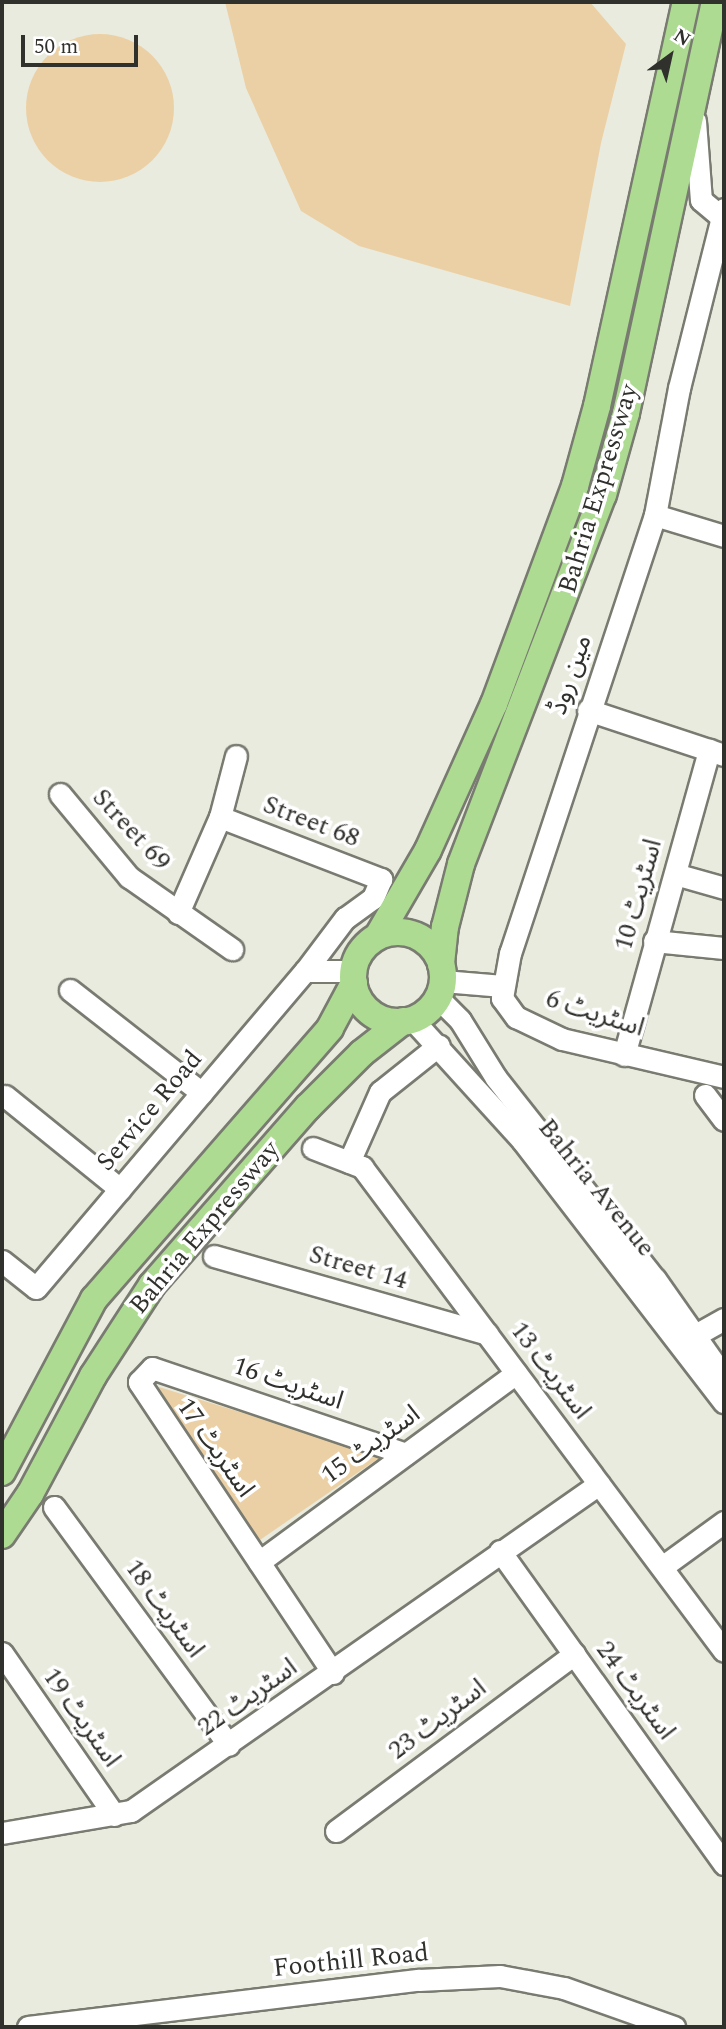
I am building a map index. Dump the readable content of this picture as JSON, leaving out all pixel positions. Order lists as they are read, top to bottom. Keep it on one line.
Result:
{"streets":{"main road":["Bahria Expressway"],"street":["مین روڈ","Street 68","Street 69","اسٹریٹ 10","اسٹریٹ 6","Service Road","Bahria Avenue","Street 14","اسٹریٹ 13","اسٹریٹ 16","اسٹریٹ 15","اسٹریٹ 17","اسٹریٹ 18","اسٹریٹ 24","اسٹریٹ 22","اسٹریٹ 19","اسٹریٹ 23","Foothill Road"]},"crossings":[["Bahria Expressway","Bahria Avenue"],["مین روڈ","اسٹریٹ 6"],["Street 68","Service Road"],["اسٹریٹ 10","اسٹریٹ 6"],["Street 14","اسٹریٹ 13"],["اسٹریٹ 13","اسٹریٹ 15"],["اسٹریٹ 13","اسٹریٹ 22"],["اسٹریٹ 16","اسٹریٹ 15"],["اسٹریٹ 16","اسٹریٹ 17"],["اسٹریٹ 15","اسٹریٹ 17"],["اسٹریٹ 18","اسٹریٹ 22"],["اسٹریٹ 24","اسٹریٹ 22"],["اسٹریٹ 24","اسٹریٹ 23"],["اسٹریٹ 22","اسٹریٹ 19"]],"scale_bar":"50 m","north":"top right"}
